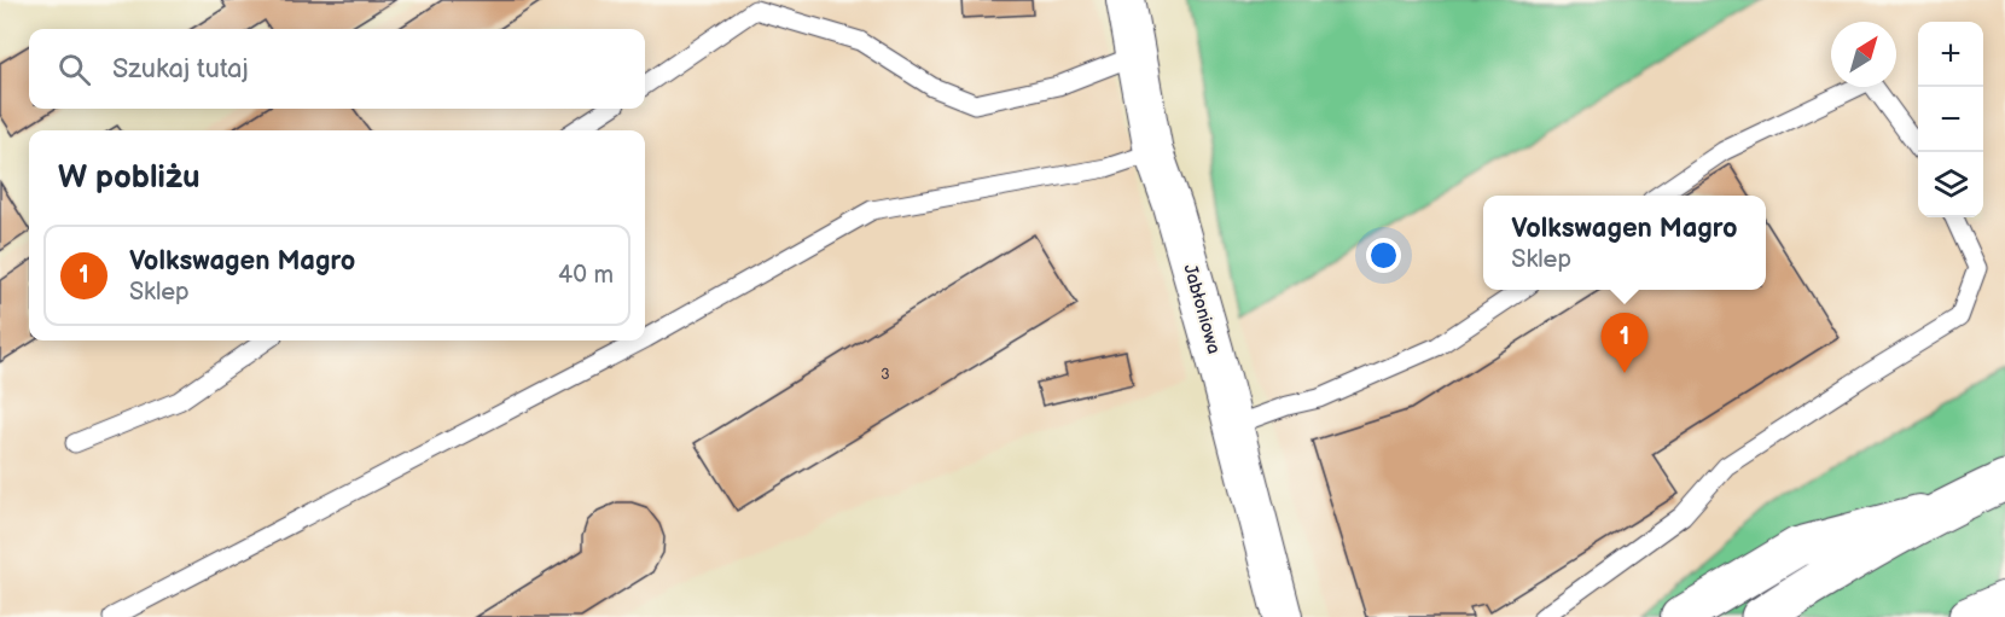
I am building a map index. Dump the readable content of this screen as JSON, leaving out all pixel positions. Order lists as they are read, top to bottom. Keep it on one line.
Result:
{"streets":{"street":["Jabłoniowa"]},"house_numbers":["3"],"north":"top right","page":{"map_buttons":["+","−"],"search":"Szukaj tutaj","heading":"W pobliżu","popup":["Volkswagen Magro","Sklep"],"list":[{"mark":"1","name":"Volkswagen Magro","note":"Sklep","value":"40 m"}],"pins":"1"}}
